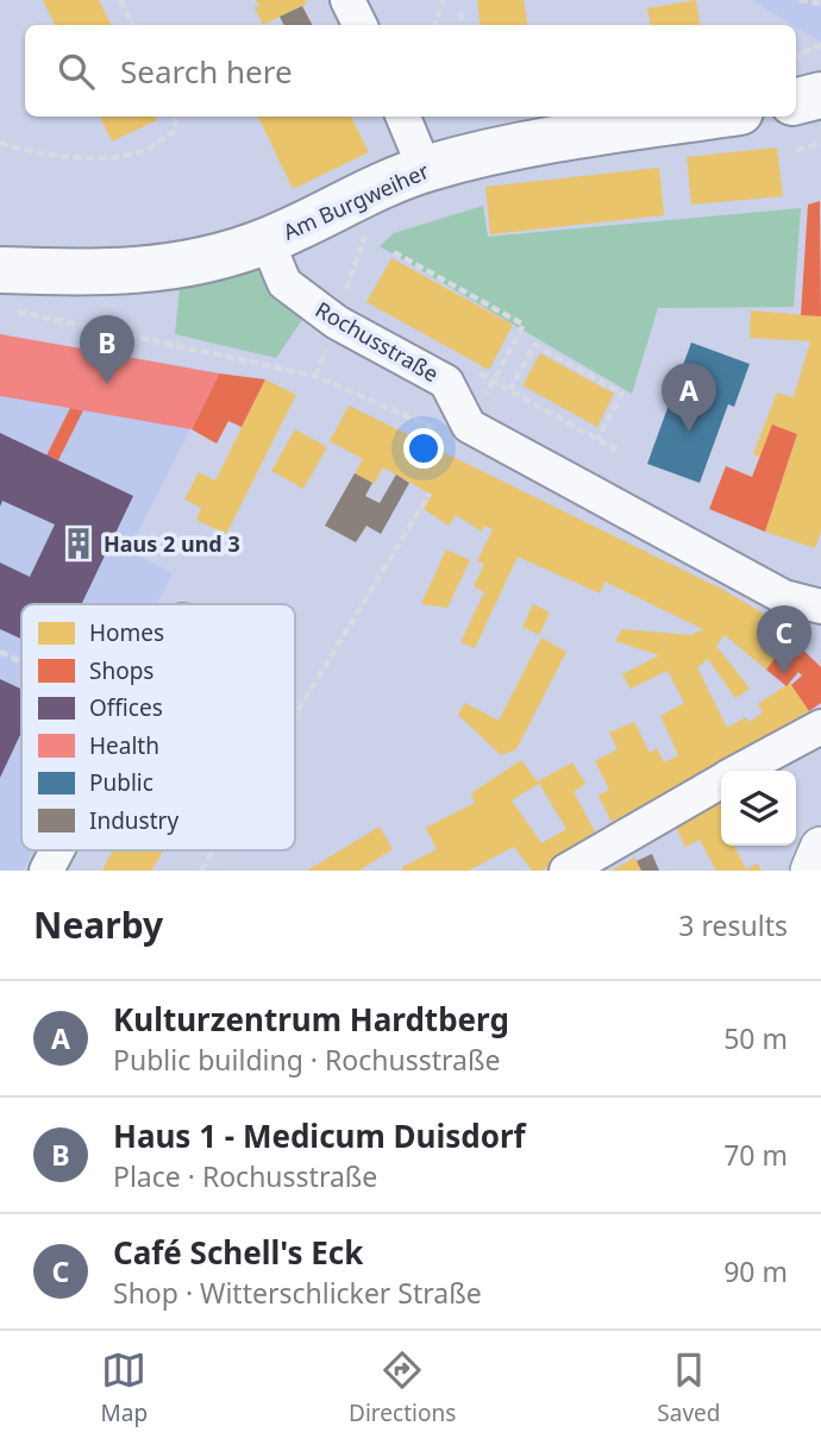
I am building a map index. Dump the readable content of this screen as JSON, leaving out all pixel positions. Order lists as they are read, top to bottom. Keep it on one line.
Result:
{"streets":{"main road":["Am Burgweiher"],"street":["Rochusstraße"]},"crossings":[["Am Burgweiher","Rochusstraße"]],"places":{"building":["Haus 2 und 3"]},"legend":["Homes","Shops","Offices","Health","Public","Industry"],"page":{"search":"Search here","pins":["B","A","C"],"heading":["Nearby","3 results"],"list":[{"mark":"A","name":"Kulturzentrum Hardtberg","note":"Public building · Rochusstraße","value":"50 m"},{"mark":"B","name":"Haus 1 - Medicum Duisdorf","note":"Place · Rochusstraße","value":"70 m"},{"mark":"C","name":"Café Schell's Eck","note":"Shop · Witterschlicker Straße","value":"90 m"}],"nav":["Map","Directions","Saved"]}}
